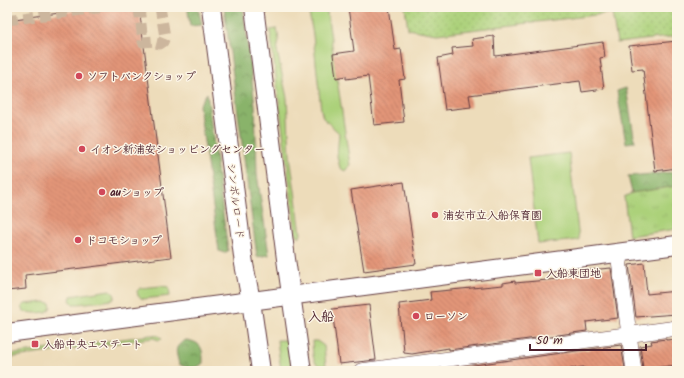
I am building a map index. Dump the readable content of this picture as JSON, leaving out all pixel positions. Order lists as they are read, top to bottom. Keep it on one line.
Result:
{"streets":{"street":["シンボルロード"]},"districts":["入船"],"places":{"other":["ソフトバンクショップ","イオン新浦安ショッピングセンター","auショップ","浦安市立入船保育園","ドコモショップ","ローソン"],"transit":["入船東団地","入船中央エステート"]},"scale_bar":"50 m"}
